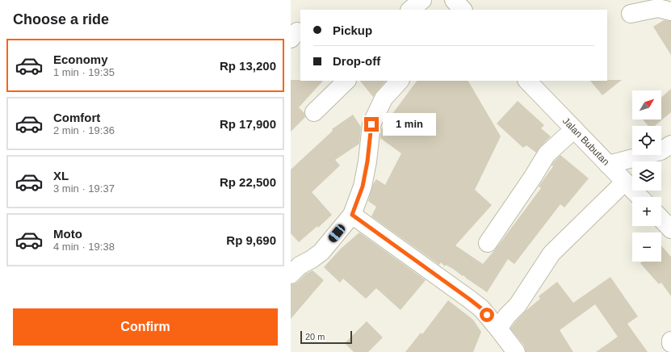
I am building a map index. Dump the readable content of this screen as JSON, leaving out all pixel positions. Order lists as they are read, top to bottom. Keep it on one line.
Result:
{"streets":{"street":["Jalan Bubutan"]},"scale_bar":"20 m","north":"top right","page":{"heading":"Choose a ride","banner":["Pickup","Drop-off"],"list":[{"name":"Economy","note":"1 min · 19:35","value":"Rp 13,200"},{"name":"Comfort","note":"2 min · 19:36","value":"Rp 17,900"},{"name":"XL","note":"3 min · 19:37","value":"Rp 22,500"},{"name":"Moto","note":"4 min · 19:38","value":"Rp 9,690"}],"map_buttons":["+","−"],"bubble":"1 min","buttons":"Confirm","scale":"20 m"}}
